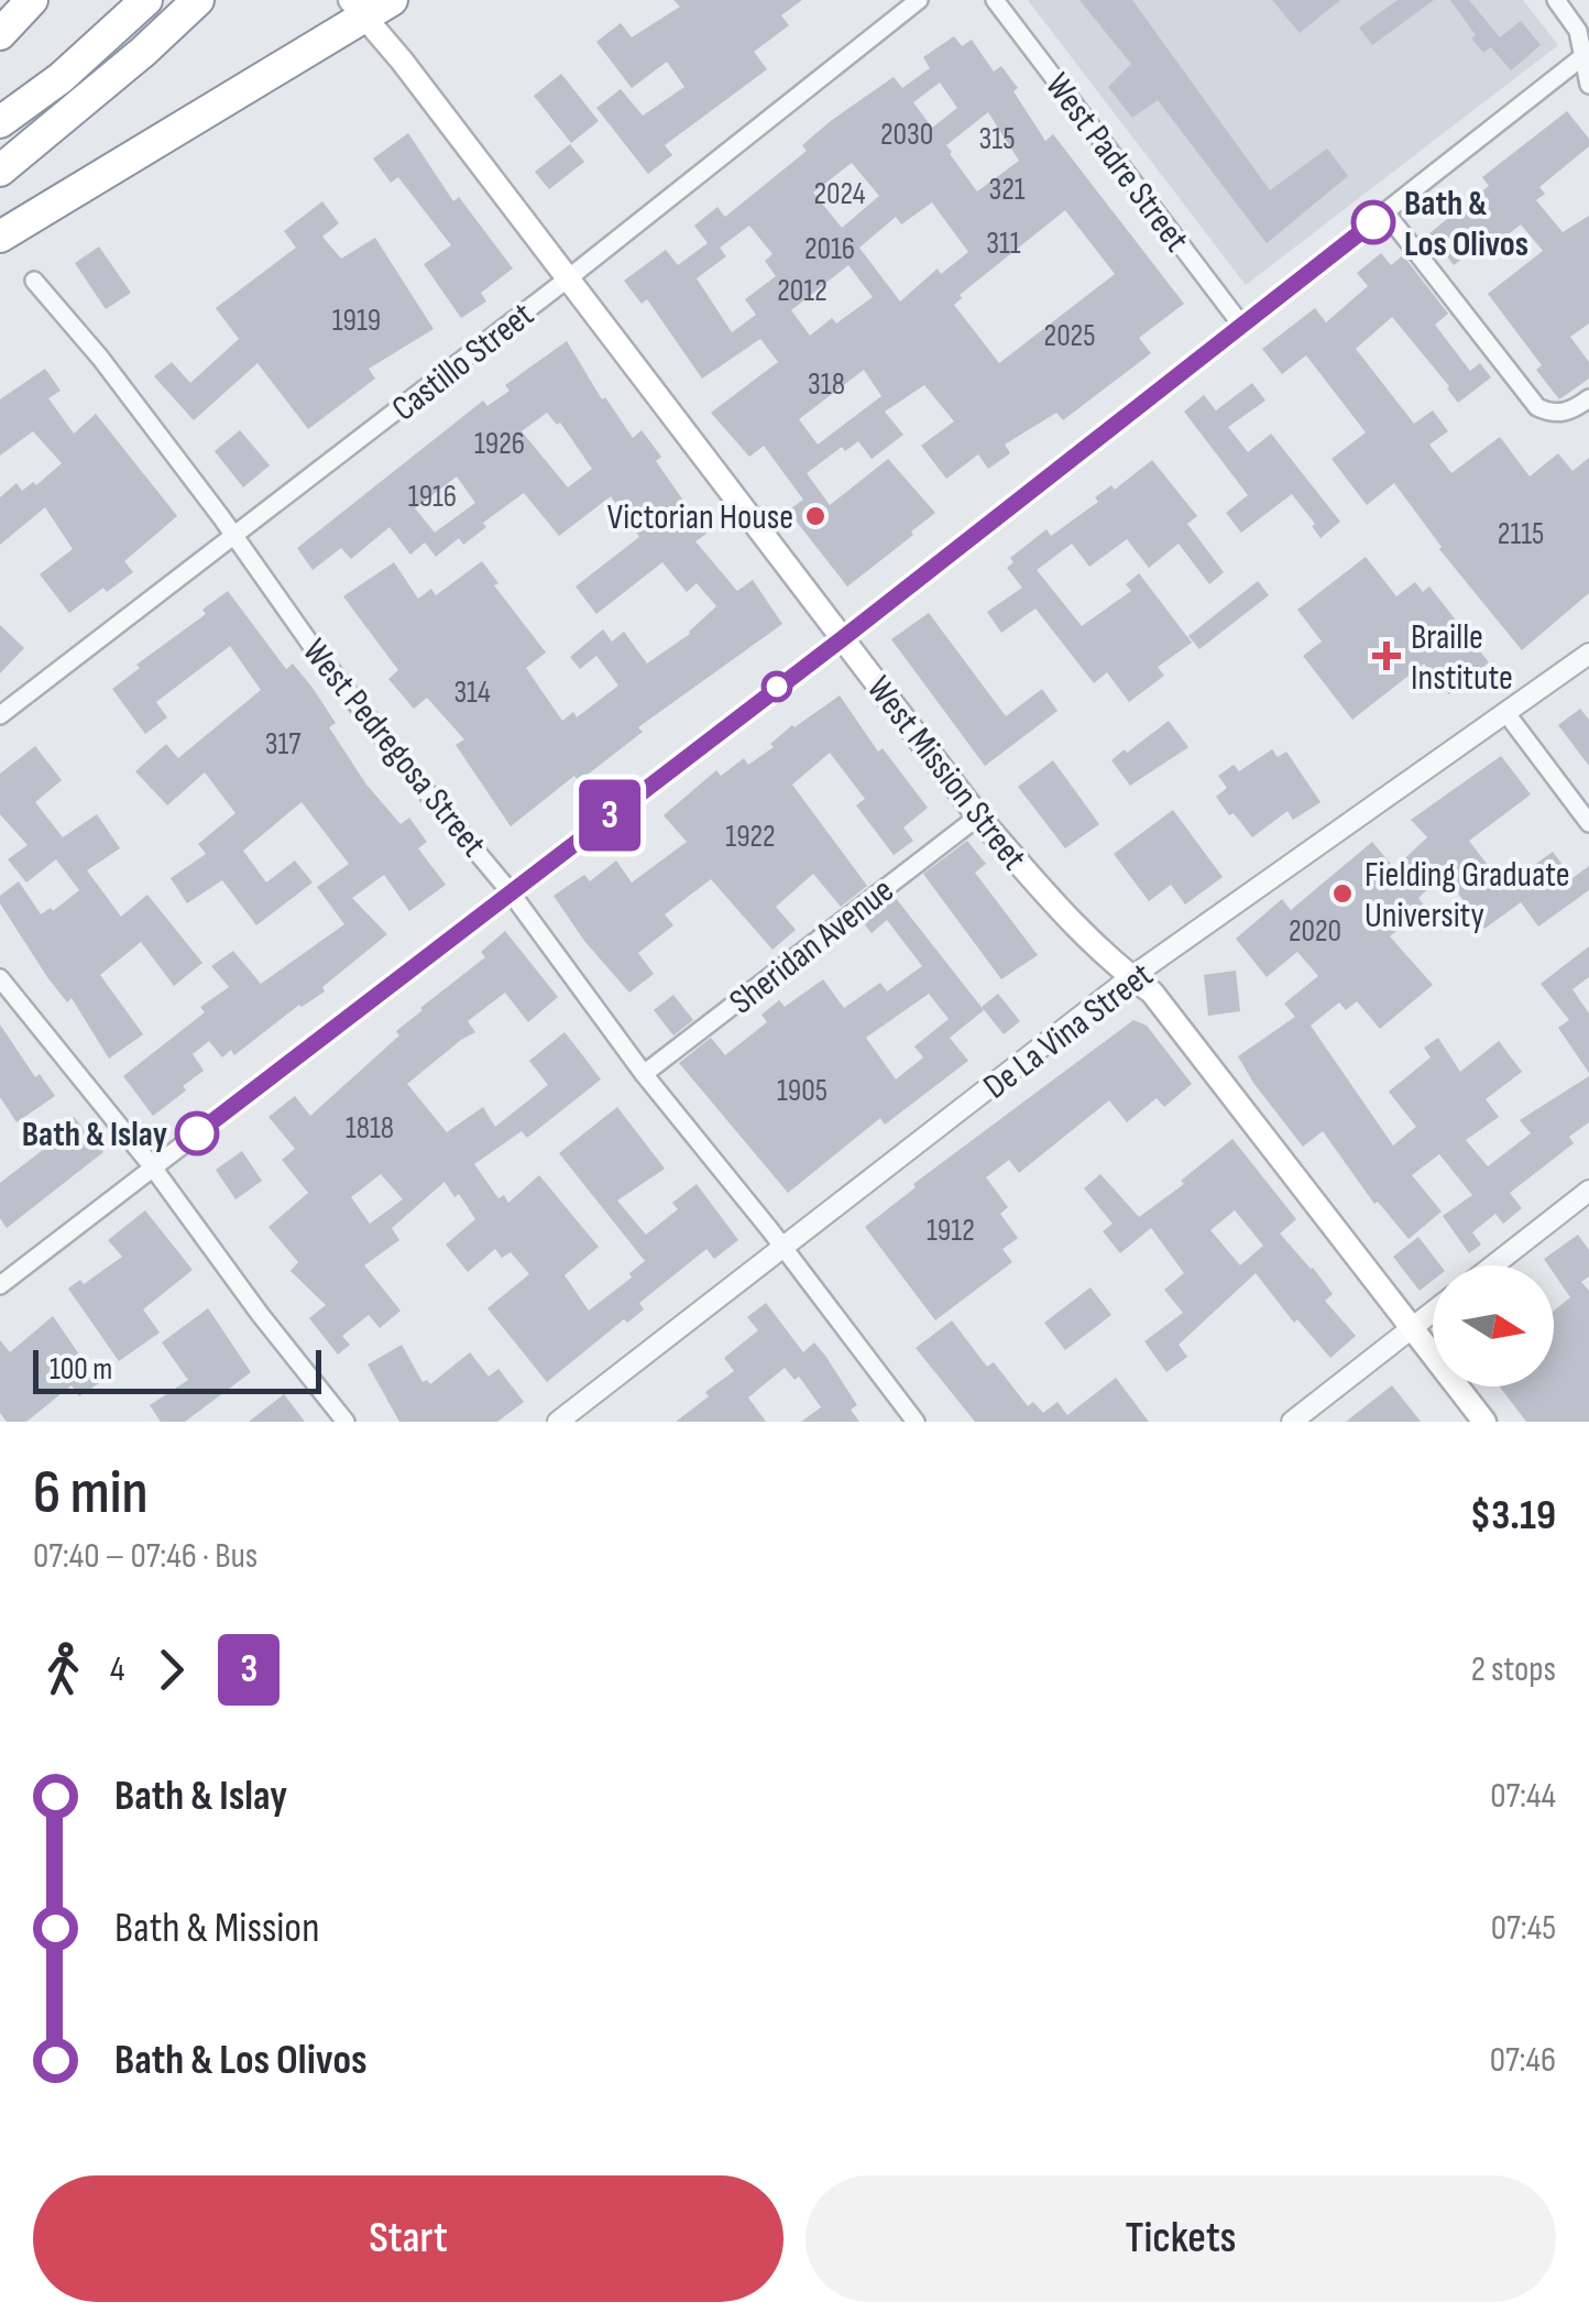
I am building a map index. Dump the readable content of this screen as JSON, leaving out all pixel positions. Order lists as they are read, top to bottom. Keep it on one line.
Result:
{"streets":{"main road":["West Mission Street"],"street":["West Padre Street","Castillo Street","West Pedregosa Street","Sheridan Avenue","De La Vina Street"]},"crossings":[["Castillo Street","West Pedregosa Street"],["Castillo Street","West Mission Street"],["West Pedregosa Street","Sheridan Avenue"],["West Pedregosa Street","De La Vina Street"],["West Mission Street","Sheridan Avenue"],["West Mission Street","De La Vina Street"]],"places":{"other":["Bath & Los Olivos","Victorian House","Fielding Graduate University","Bath & Islay"],"health":["Braille Institute"]},"lines":["bus line 3"],"house_numbers":["2030","315","321","2024","311","2016","2012","1919","2025","318","1926","1916","2115","314","317","1922","2020","1905","1818","1912"],"scale_bar":"100 m","north":"right","page":{"on_map":"3","scale":"100 m","heading":["6 min","07:40 – 07:46 · Bus","$3.19"],"legs":["4","3","2 stops"],"list":[{"name":"Bath & Islay","value":"07:44"},{"name":"Bath & Mission","value":"07:45"},{"name":"Bath & Los Olivos","value":"07:46"}],"buttons":["Start","Tickets"]}}
